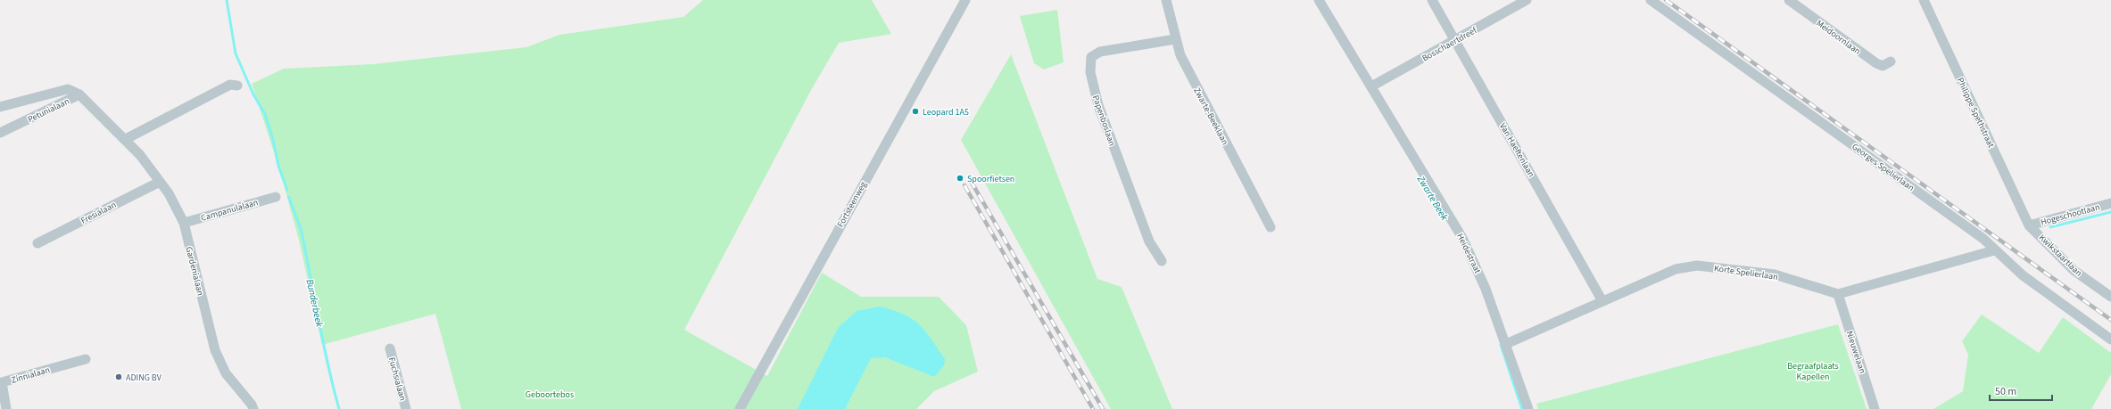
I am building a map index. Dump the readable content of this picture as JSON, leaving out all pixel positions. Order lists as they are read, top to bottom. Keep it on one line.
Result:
{"streets":{"street":["Meidoornlaan","Bosschaertdreef","Petunialaan","Philippe Spethstraat","Zwarte-Beeklaan","Papenboslaan","Van Haeftenlaan","Georges Spelierlaan","Fortsteenweg","Campanulalaan","Fresialaan","Hogeschootlaan","Heidestraat","Kwikstaartlaan","Gardenialaan","Korte Spelierlaan","Nieuwelaan","Zinnialaan","Fuchsialaan"]},"crossings":[["Bosschaertdreef","Van Haeftenlaan"],["Bosschaertdreef","Heidestraat"],["Petunialaan","Gardenialaan"],["Philippe Spethstraat","Hogeschootlaan"],["Philippe Spethstraat","Kwikstaartlaan"],["Zwarte-Beeklaan","Papenboslaan"],["Van Haeftenlaan","Korte Spelierlaan"],["Campanulalaan","Gardenialaan"],["Fresialaan","Gardenialaan"],["Hogeschootlaan","Kwikstaartlaan"],["Heidestraat","Korte Spelierlaan"],["Korte Spelierlaan","Nieuwelaan"]],"water":["Zwarte Beek","Bunderbeek"],"parks":["Begraafplaats Kapellen","Geboortebos"],"places":["Leopard 1A5","Spoorfietsen","ADING BV"],"scale_bar":"50 m"}
